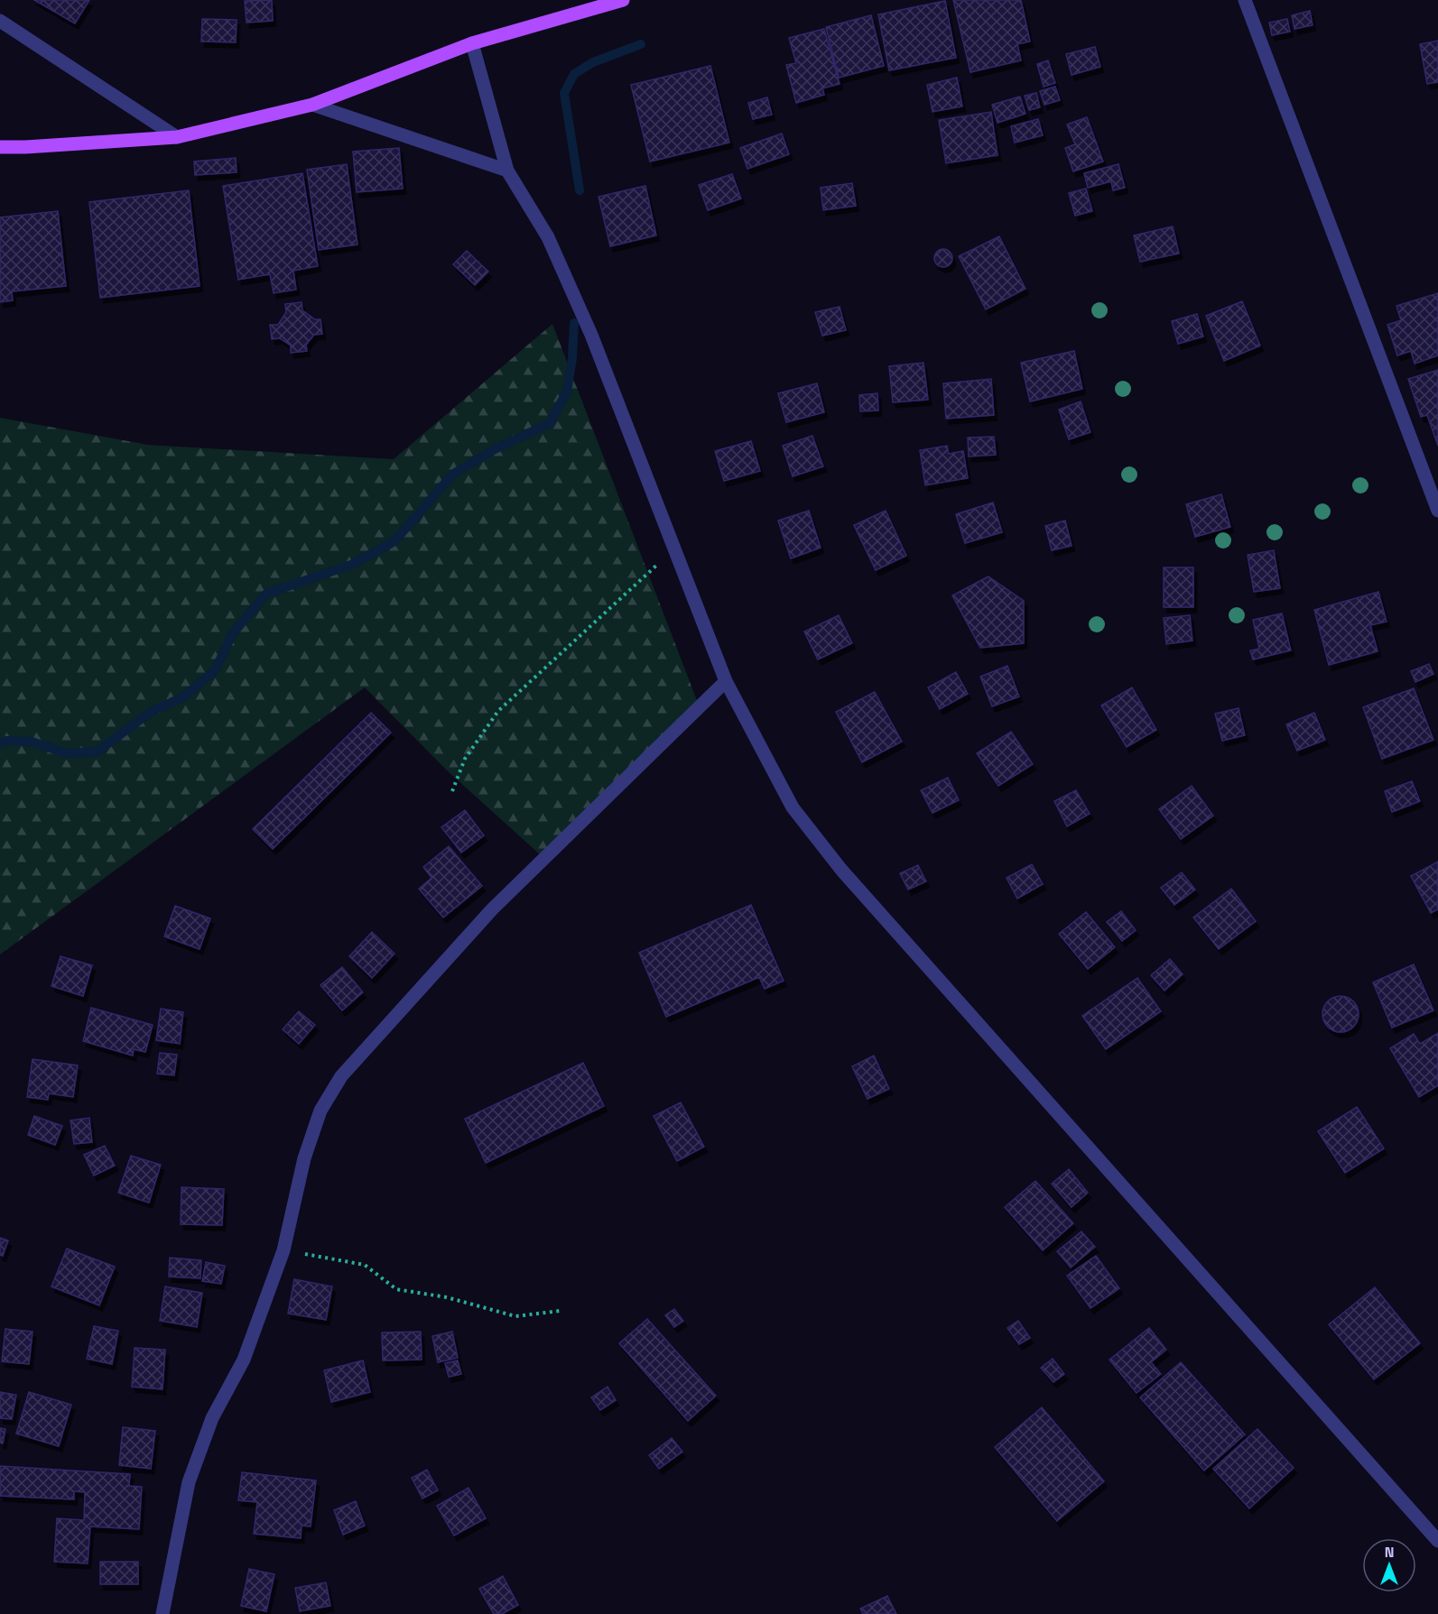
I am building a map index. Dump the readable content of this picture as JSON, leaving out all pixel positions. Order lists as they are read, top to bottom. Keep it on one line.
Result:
{"north":"top"}
